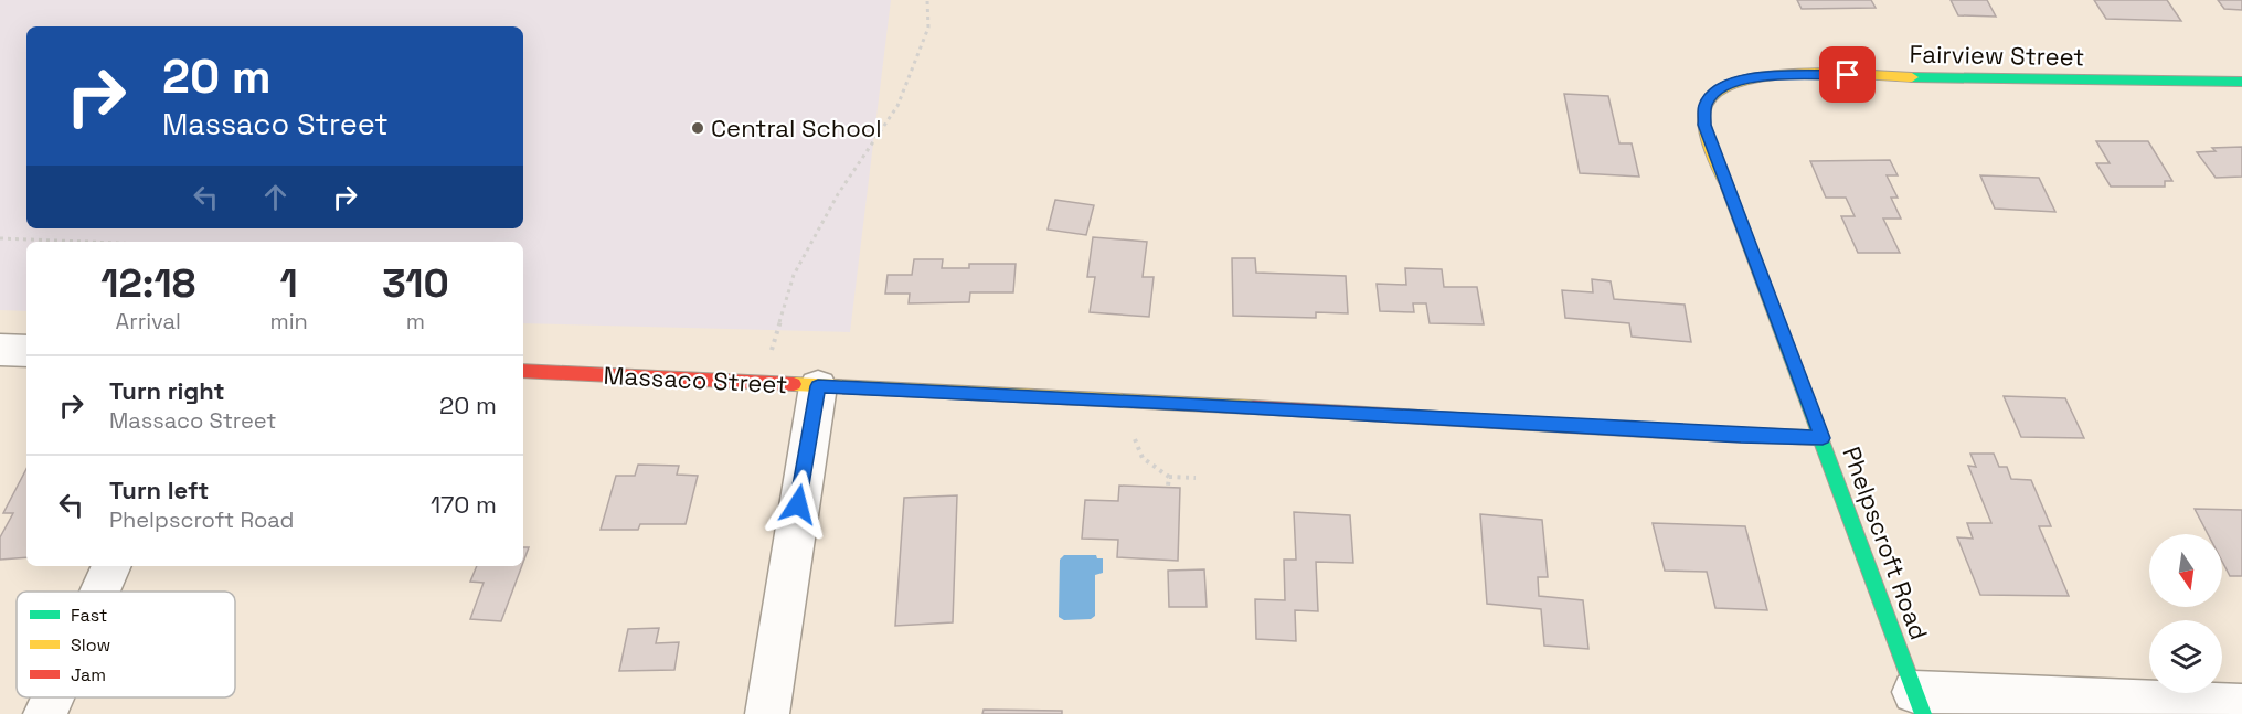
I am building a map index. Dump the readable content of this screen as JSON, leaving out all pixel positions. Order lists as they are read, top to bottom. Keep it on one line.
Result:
{"streets":{"street":["Fairview Street","Massaco Street","Phelpscroft Road"]},"crossings":[["Fairview Street","Phelpscroft Road"],["Massaco Street","Phelpscroft Road"]],"places":["Central School"],"legend":["Fast","Slow","Jam"],"north":"bottom","page":{"turn":["20 m","Massaco Street"],"eta":["12:18","Arrival","1","min","310","m"],"list":[{"name":"Turn right","note":"Massaco Street","value":"20 m"},{"name":"Turn left","note":"Phelpscroft Road","value":"170 m"}]}}
